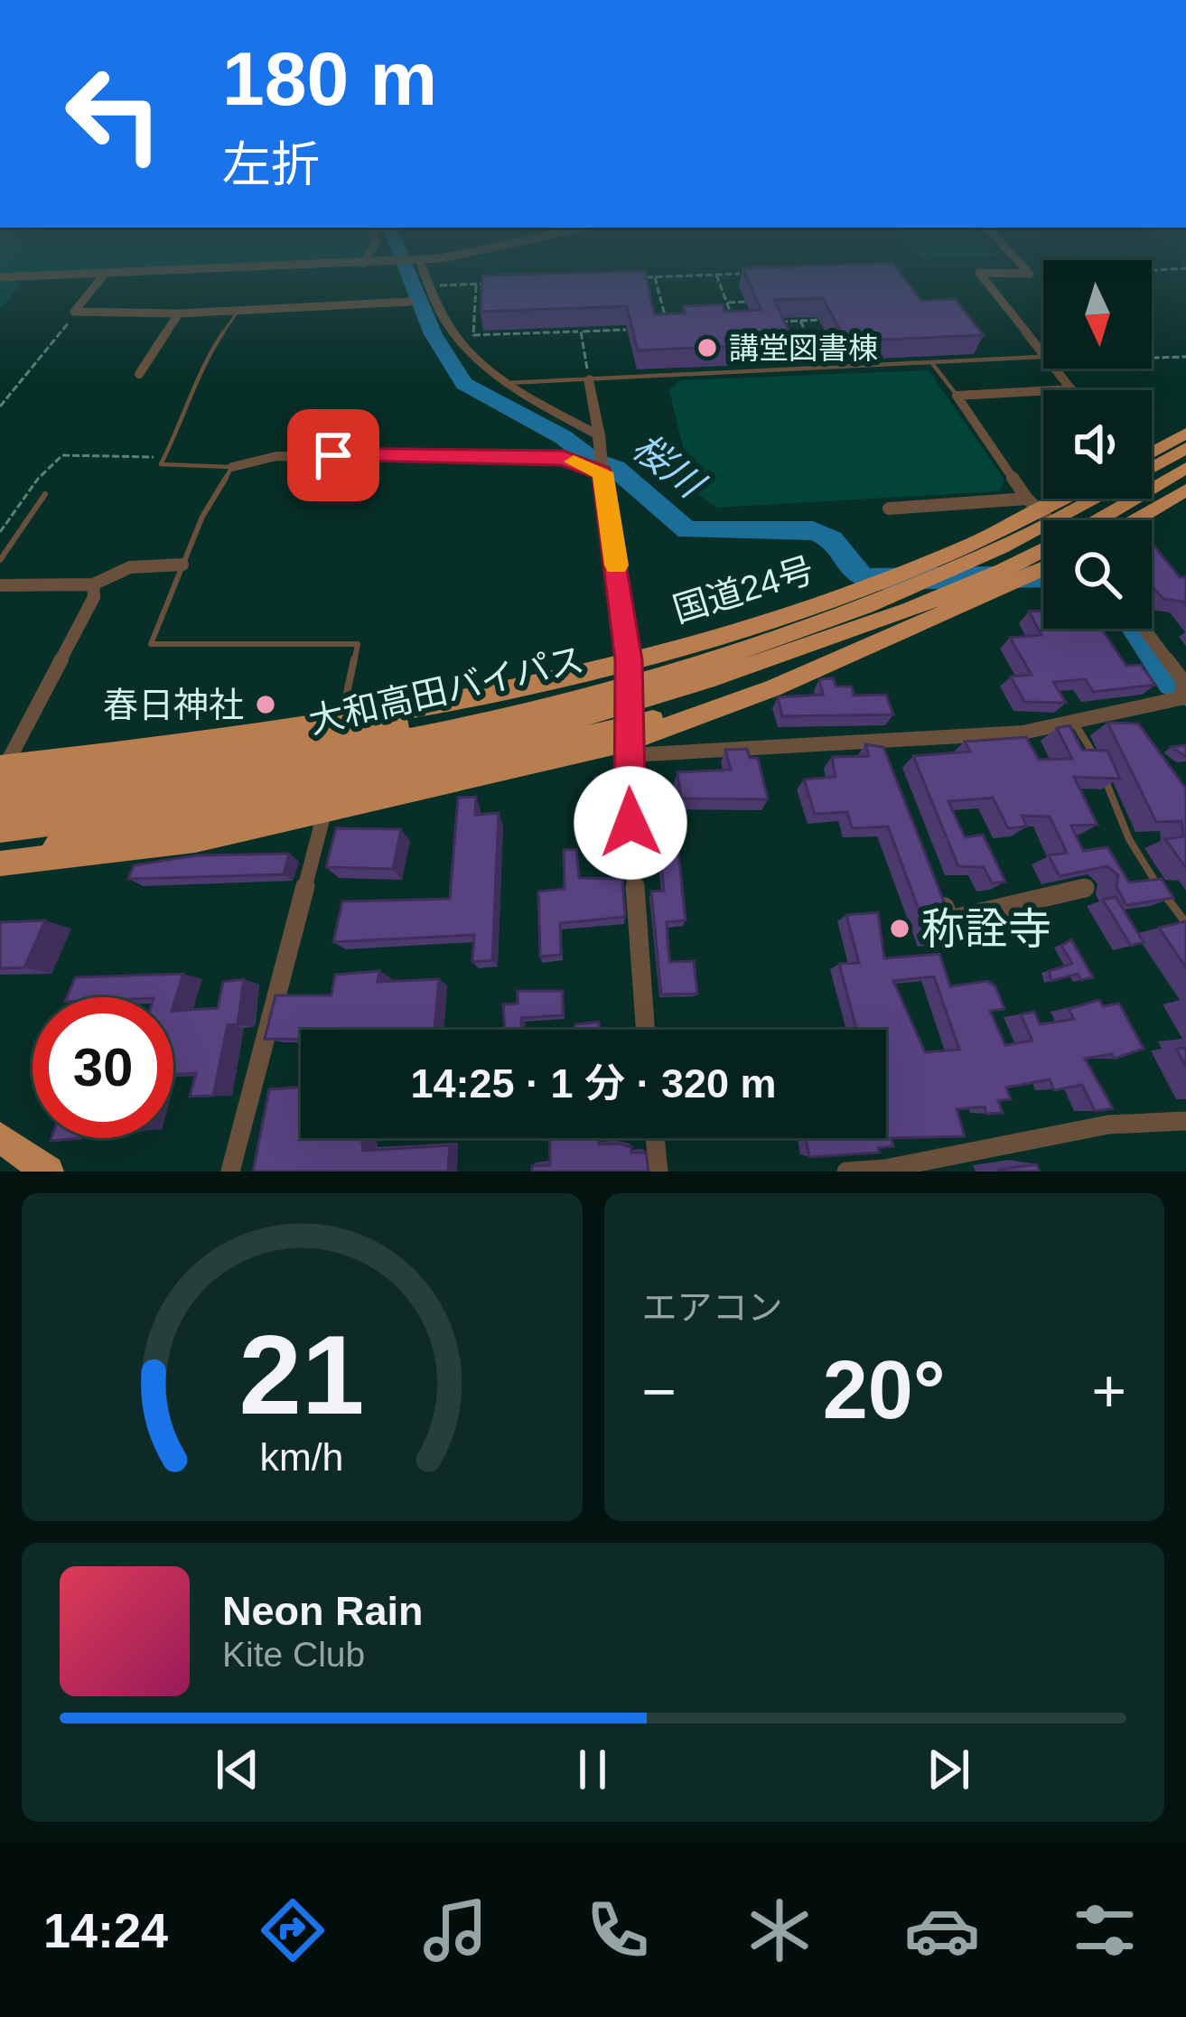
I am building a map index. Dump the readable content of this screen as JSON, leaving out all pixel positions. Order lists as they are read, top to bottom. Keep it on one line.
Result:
{"streets":{"highway":["国道24号","大和高田バイパス"]},"water":["桜川"],"places":["講堂図書棟","春日神社","称詮寺"],"north":"bottom","page":{"turn":["180 m","左折"],"limit":"30","trip":"14:25 · 1 分 · 320 m","tile":"エアコン","heat":["−","20°","+"],"song":["Neon Rain","Kite Club"],"tabs":"14:24","gauge":["21","km/h"]}}
